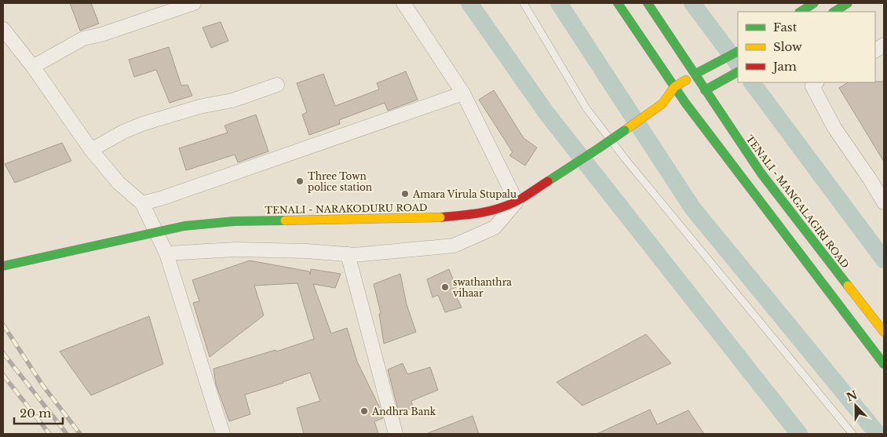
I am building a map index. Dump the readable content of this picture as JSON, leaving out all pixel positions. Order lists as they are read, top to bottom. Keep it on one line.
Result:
{"streets":{"main road":["TENALI - MANGALAGIRI ROAD","TENALI - NARAKODURU ROAD"]},"crossings":[["TENALI - MANGALAGIRI ROAD","TENALI - NARAKODURU ROAD"]],"places":["Three Town police station","Amara Virula Stupalu","swathanthra vihaar","Andhra Bank"],"legend":["Fast","Slow","Jam"],"scale_bar":"20 m","north":"top"}
